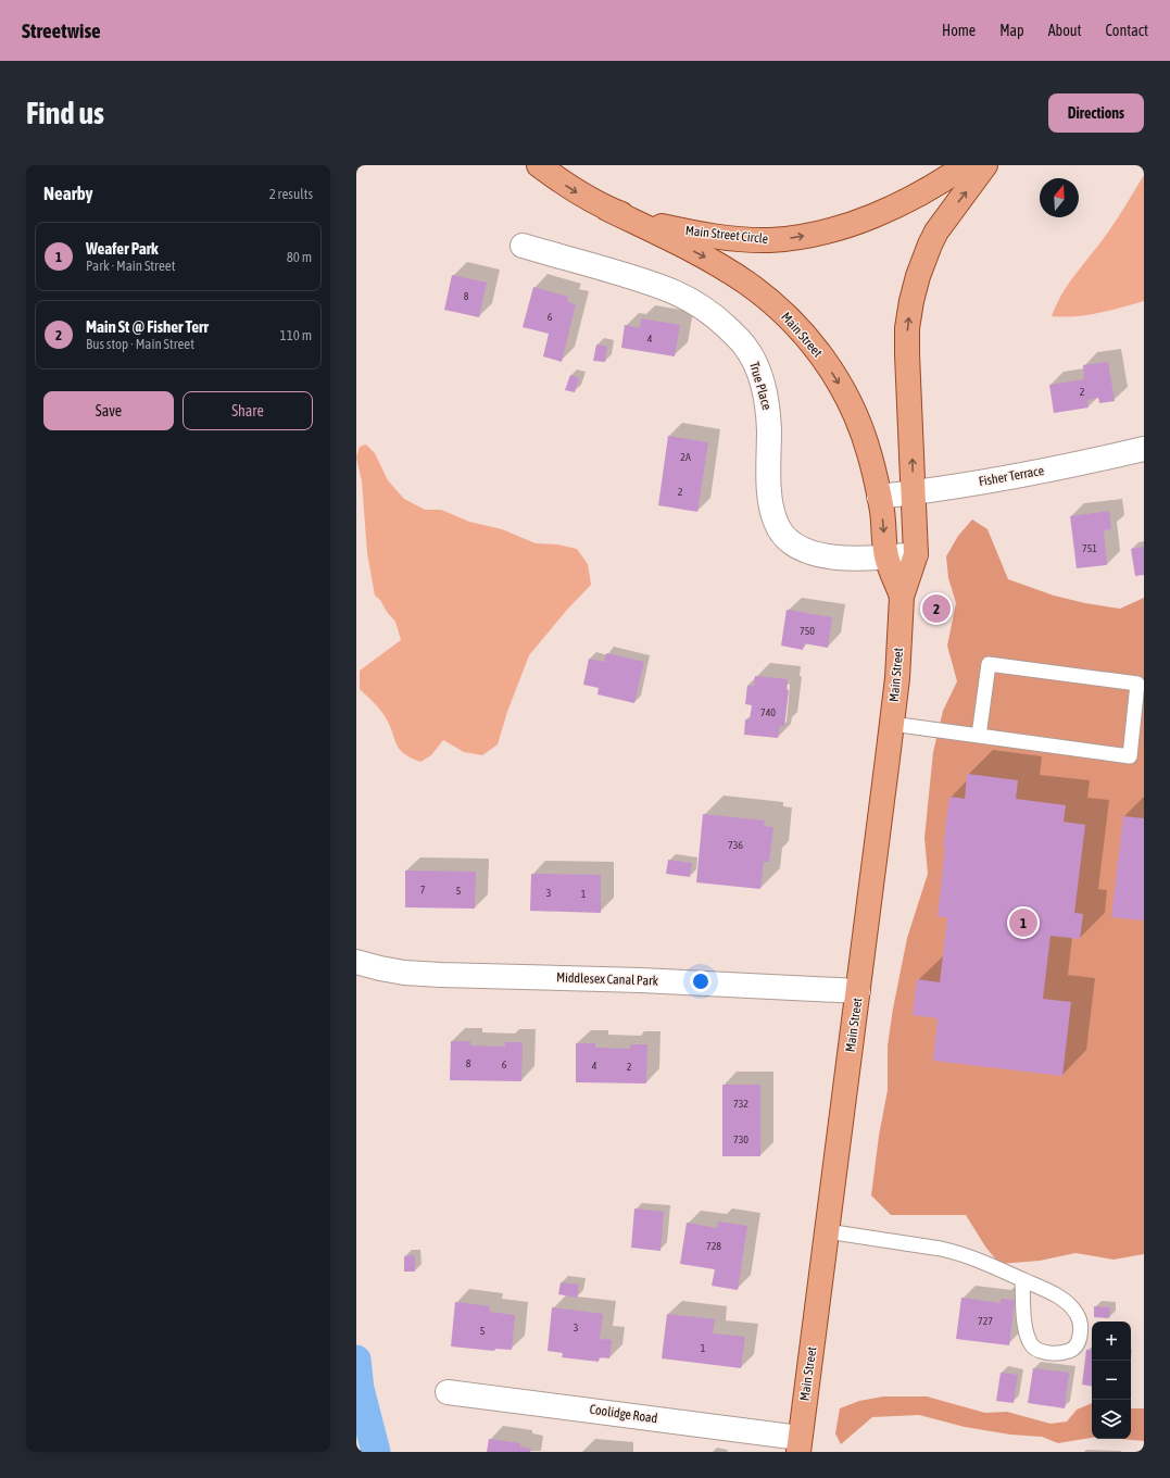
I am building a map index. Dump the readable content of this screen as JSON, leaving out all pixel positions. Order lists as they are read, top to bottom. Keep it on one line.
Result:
{"streets":{"main road":["Main Street Circle","Main Street"],"street":["True Place","Fisher Terrace","Middlesex Canal Park","Coolidge Road"]},"crossings":[["Main Street Circle","Main Street"],["Main Street","True Place"],["Main Street","Fisher Terrace"],["Main Street","Middlesex Canal Park"],["Main Street","Coolidge Road"]],"one_way":["Main Street Circle"],"house_numbers":["8","6","4","2","2A","2","751","750","740","736","7","5","3","1","8","6","4","2","732","730","728","727","3","5","1"],"north":"top","page":{"header":"Streetwise","nav":["Home","Map","About","Contact"],"buttons":["Directions",["Save","Share"]],"title":"Find us","heading":["Nearby","2 results"],"list":[{"mark":"1","name":"Weafer Park","note":"Park · Main Street","value":"80 m"},{"mark":"2","name":"Main St @ Fisher Terr","note":"Bus stop · Main Street","value":"110 m"}],"pins":["2","1"],"map_buttons":["+","−"]}}
